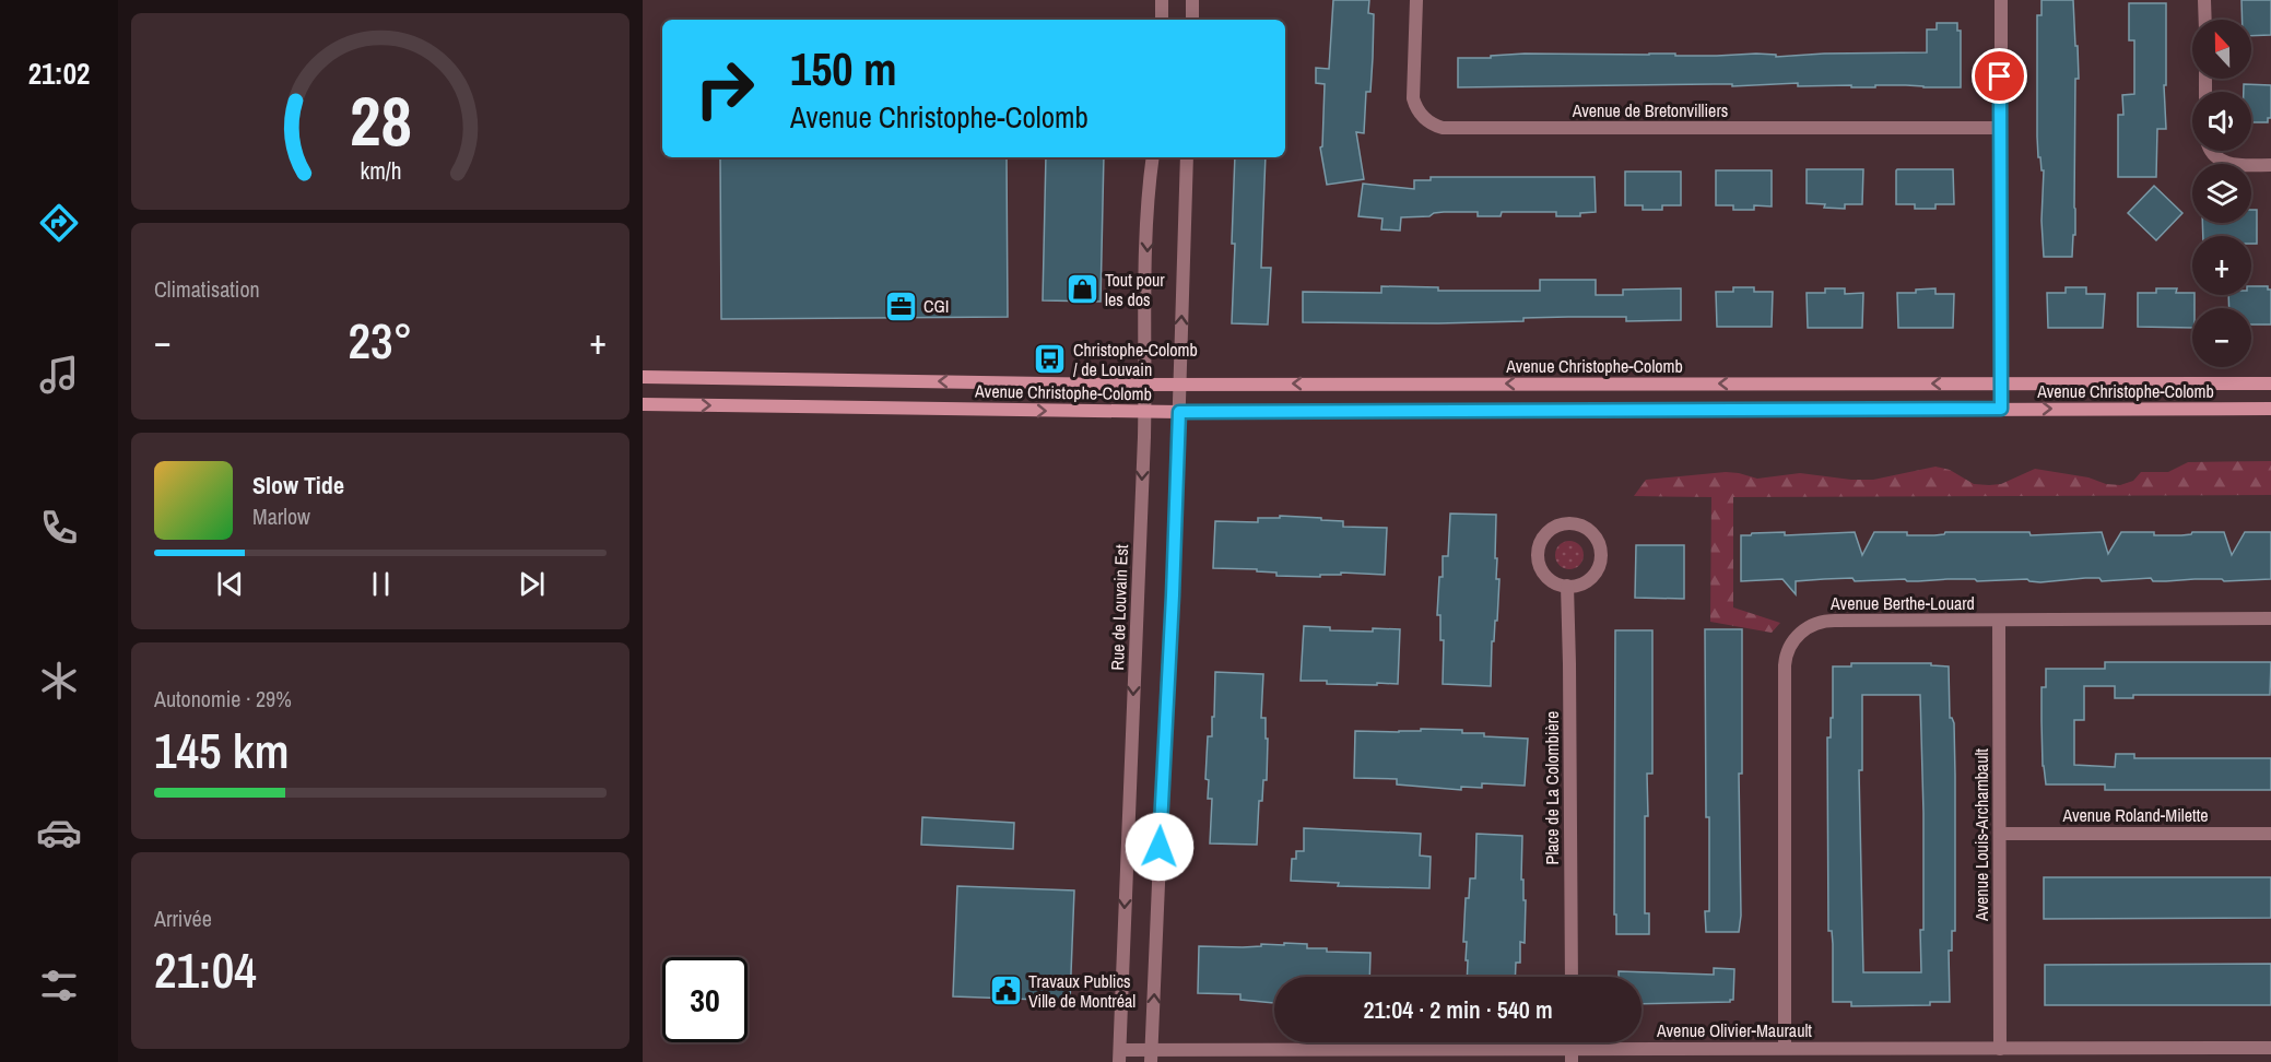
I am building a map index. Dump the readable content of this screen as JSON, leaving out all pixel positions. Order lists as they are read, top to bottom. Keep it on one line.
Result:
{"streets":{"main road":["Avenue Christophe-Colomb"],"street":["Avenue de Bretonvilliers","Avenue Berthe-Louard","Rue de Louvain Est","Place de La Colombière","Avenue Roland-Milette","Avenue Louis-Archambault","Avenue Olivier-Maurault"]},"crossings":[["Avenue Christophe-Colomb","Rue de Louvain Est"],["Avenue Berthe-Louard","Avenue Louis-Archambault"],["Avenue Berthe-Louard","Avenue Olivier-Maurault"],["Rue de Louvain Est","Avenue Olivier-Maurault"],["Avenue Roland-Milette","Avenue Louis-Archambault"],["Avenue Louis-Archambault","Avenue Olivier-Maurault"]],"places":{"shop":["Tout pour les dos"],"office":["CGI"],"bus stop":["Christophe-Colomb / de Louvain"],"public building":["Travaux Publics Ville de Montréal"]},"north":"top","page":{"tabs":"21:02","map_buttons":["+","−"],"turn":["150 m","Avenue Christophe-Colomb"],"tile":["Climatisation",["Autonomie · 29%","145 km"],["Arrivée","21:04"]],"heat":["−","23°","+"],"song":["Slow Tide","Marlow"],"limit":"30","trip":"21:04 · 2 min · 540 m","gauge":["28","km/h"]}}
